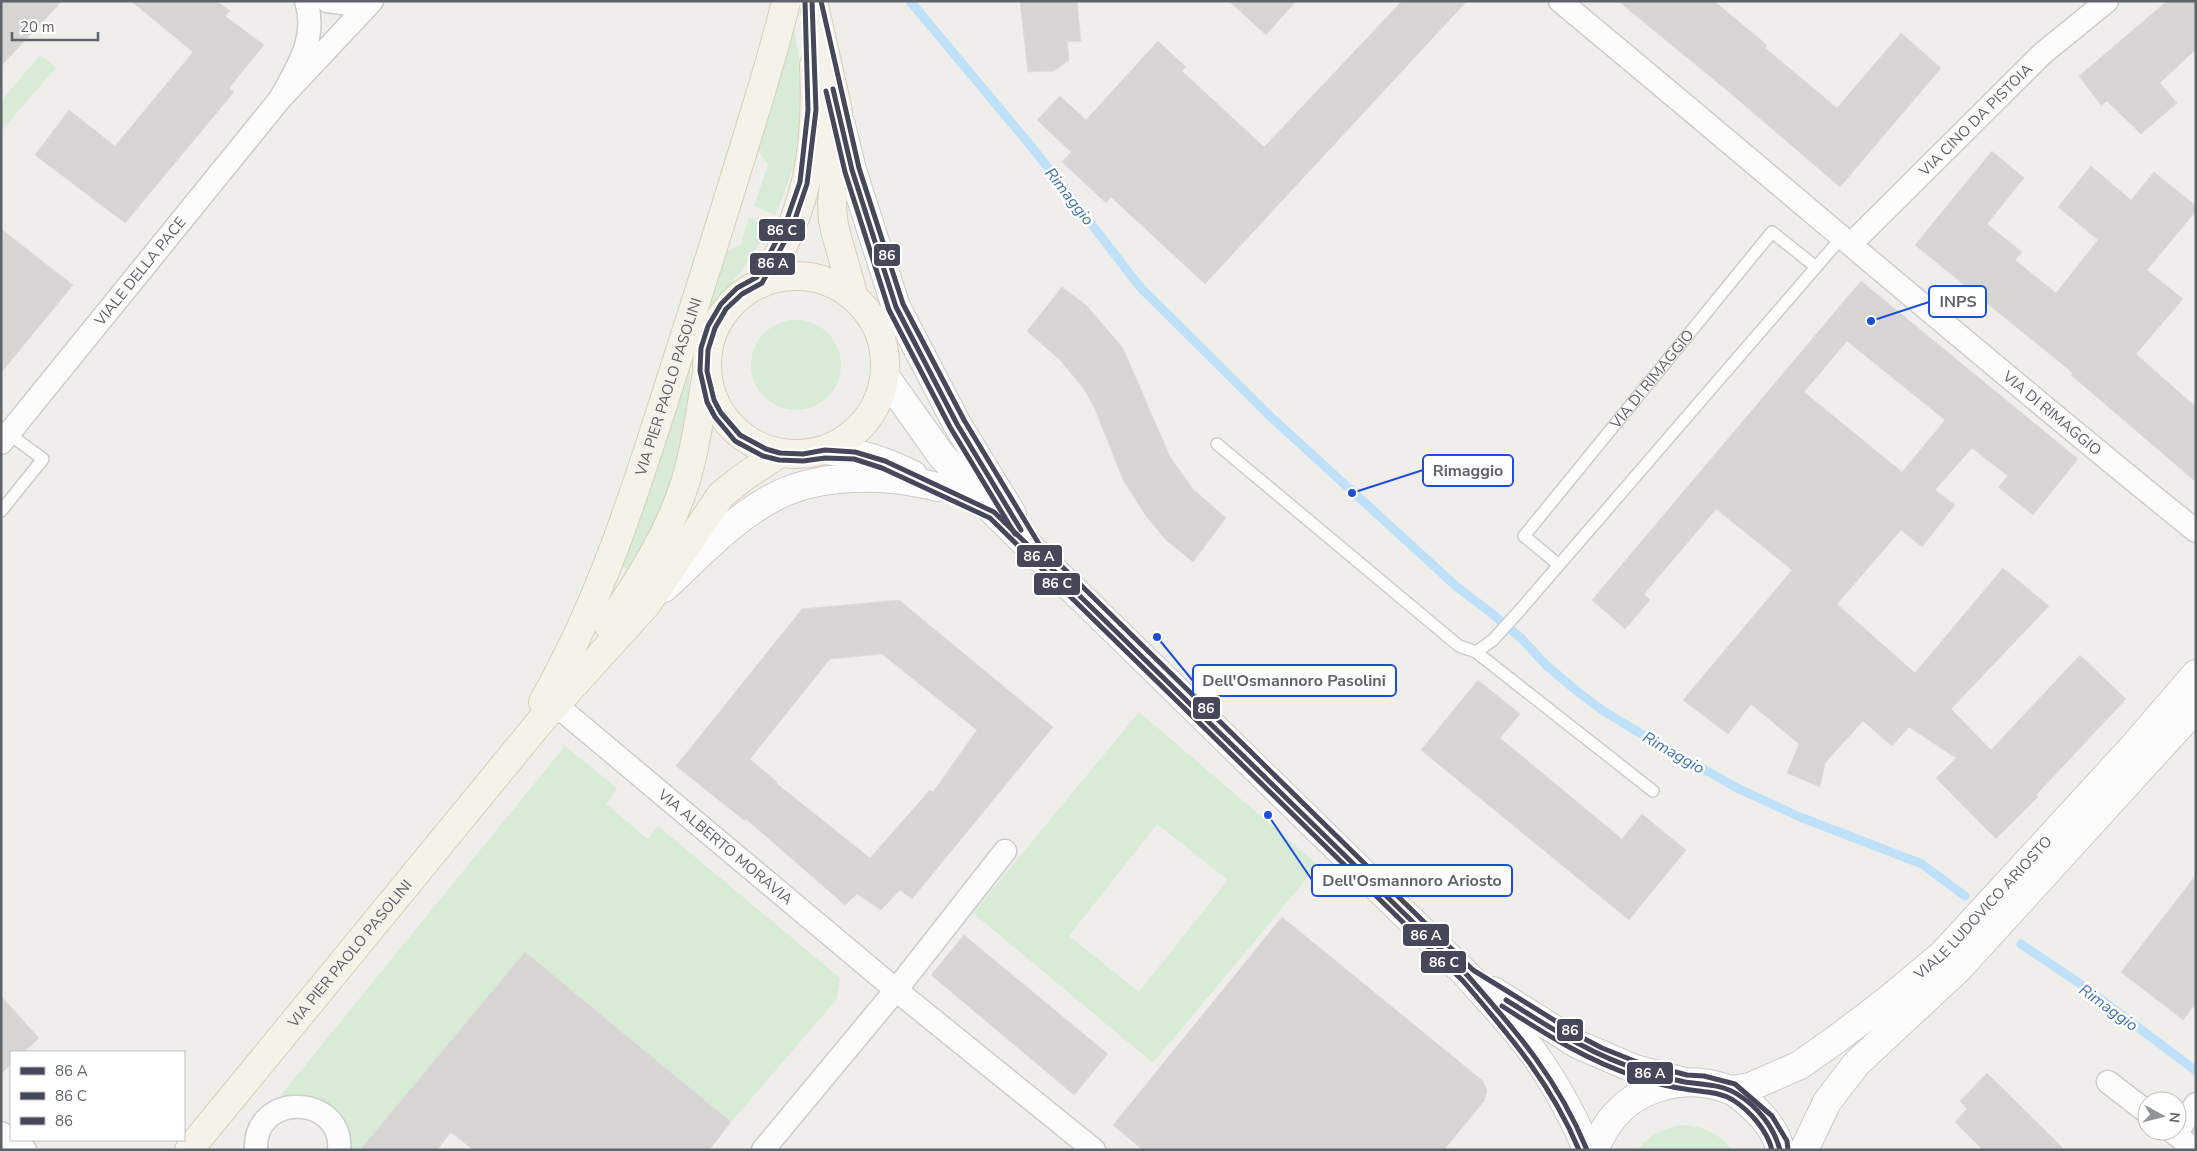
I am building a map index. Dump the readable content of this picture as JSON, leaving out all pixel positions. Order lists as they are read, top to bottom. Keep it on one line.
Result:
{"streets":{"main road":["VIA PIER PAOLO PASOLINI"],"street":["VIA CINO DA PISTOIA","VIALE DELLA PACE","VIA DI RIMAGGIO","VIA ALBERTO MORAVIA","VIALE LUDOVICO ARIOSTO"]},"crossings":[["VIA CINO DA PISTOIA","VIA DI RIMAGGIO"],["VIA PIER PAOLO PASOLINI","VIA ALBERTO MORAVIA"]],"water":["Rimaggio"],"places":["INPS","Rimaggio","Dell'Osmannoro Pasolini","Dell'Osmannoro Ariosto"],"lines":["transit line 86"],"legend":["86 A","86 C","86"],"scale_bar":"20 m","north":"right"}
